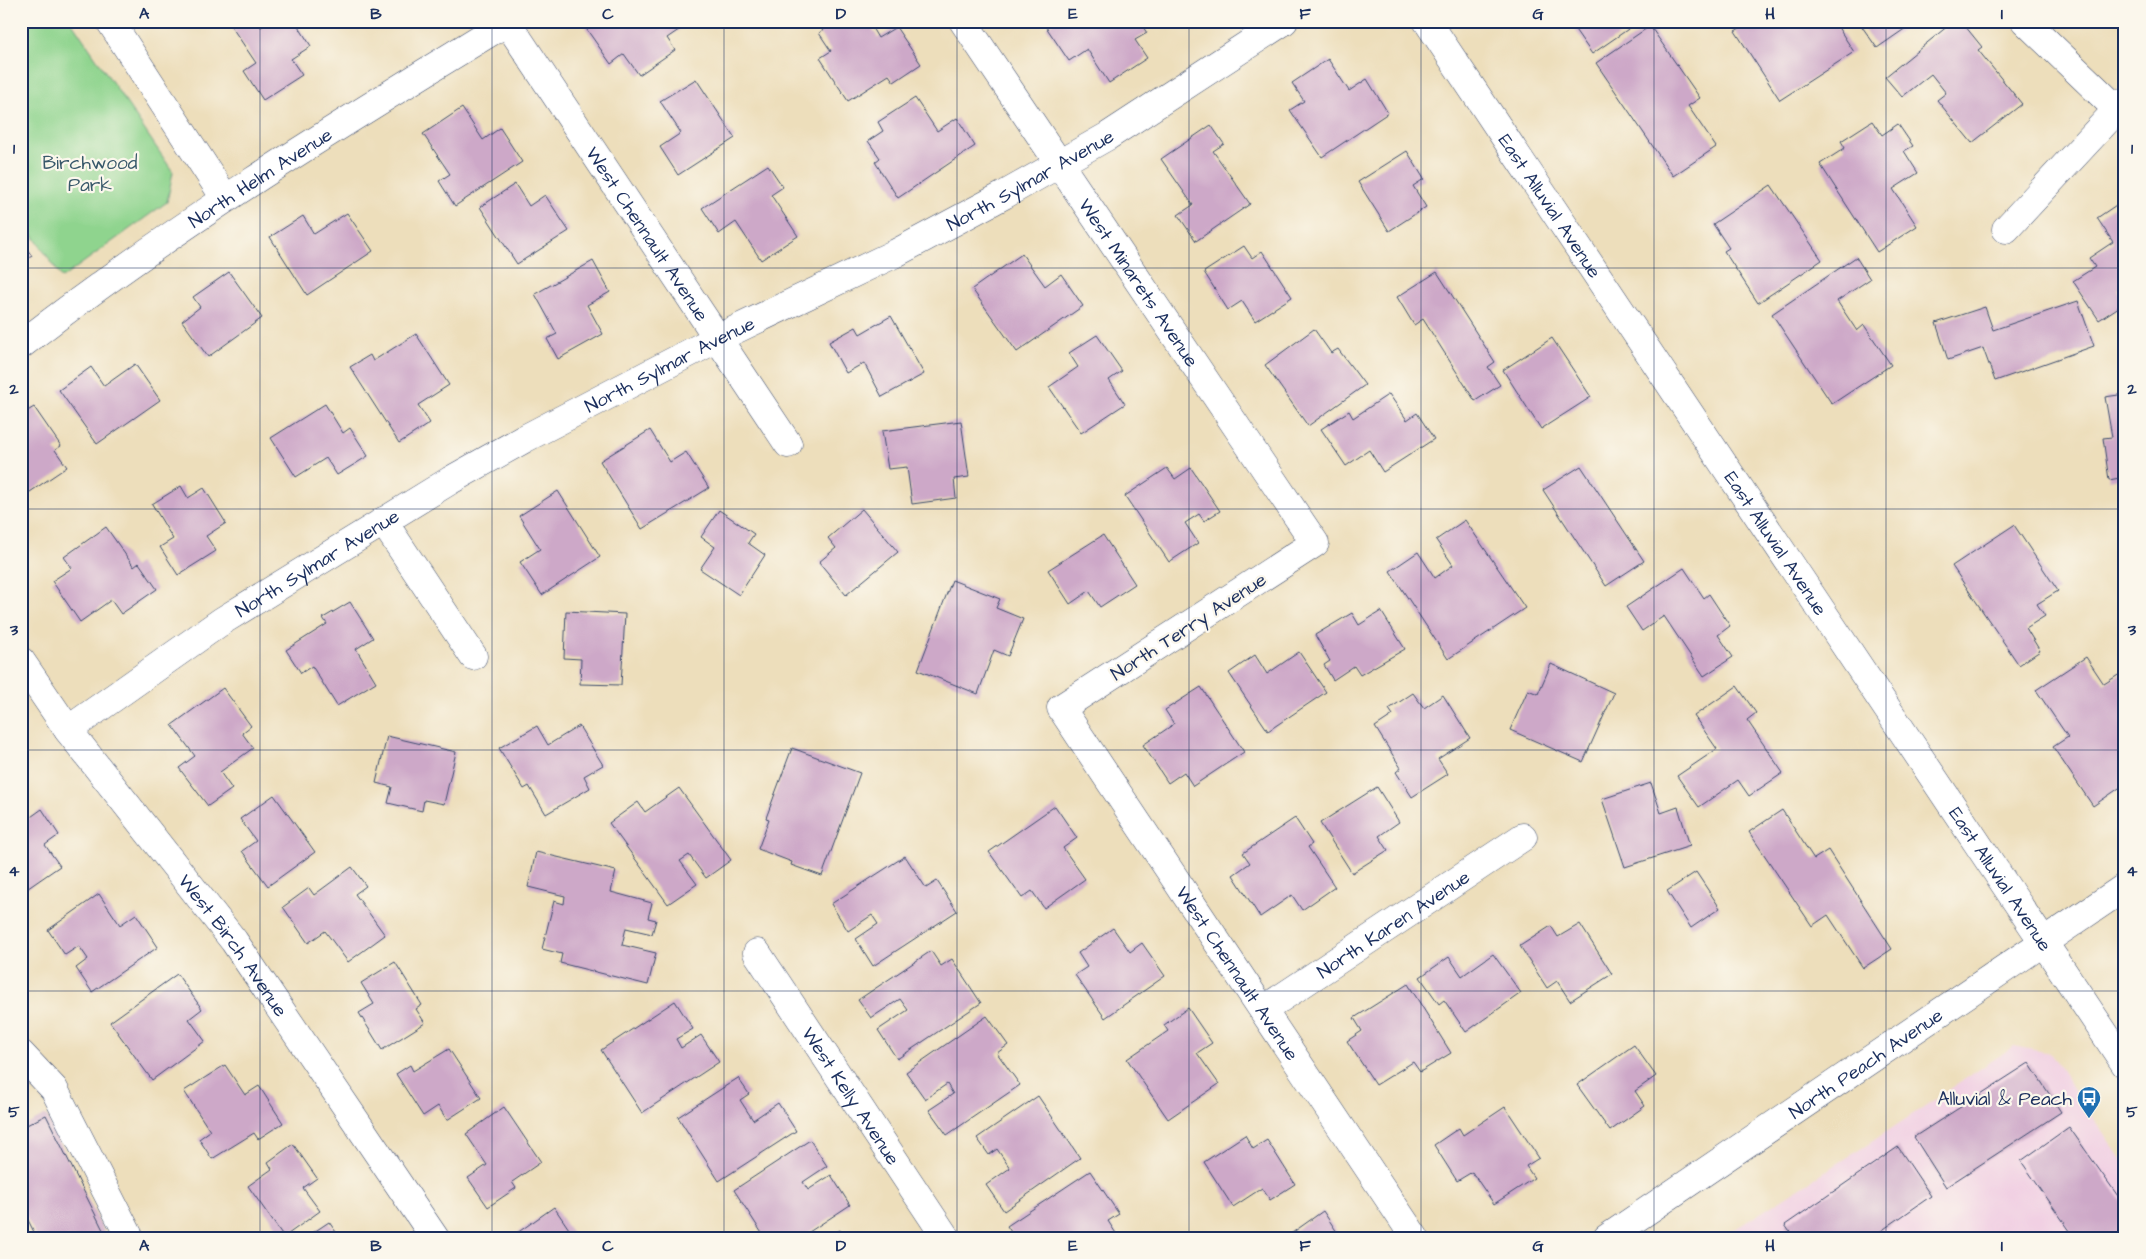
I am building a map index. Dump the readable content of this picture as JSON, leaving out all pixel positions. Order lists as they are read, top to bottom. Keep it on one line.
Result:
{"streets":{"street":["North Helm Avenue","North Sylmar Avenue","East Alluvial Avenue","West Chennault Avenue","West Minarets Avenue","North Terry Avenue","North Karen Avenue","West Birch Avenue","North Peach Avenue","West Kelly Avenue"]},"crossings":[["North Helm Avenue","West Chennault Avenue"],["North Sylmar Avenue","West Chennault Avenue"],["North Sylmar Avenue","West Minarets Avenue"],["North Sylmar Avenue","West Birch Avenue"],["East Alluvial Avenue","North Peach Avenue"],["West Chennault Avenue","North Terry Avenue"],["West Chennault Avenue","North Karen Avenue"],["West Minarets Avenue","North Terry Avenue"]],"parks":["Birchwood Park"],"places":{"bus stop":["Alluvial & Peach"]},"grid":{"columns":["A","B","C","D","E","F","G","H","I"],"rows":["1","2","3","4","5"]}}
